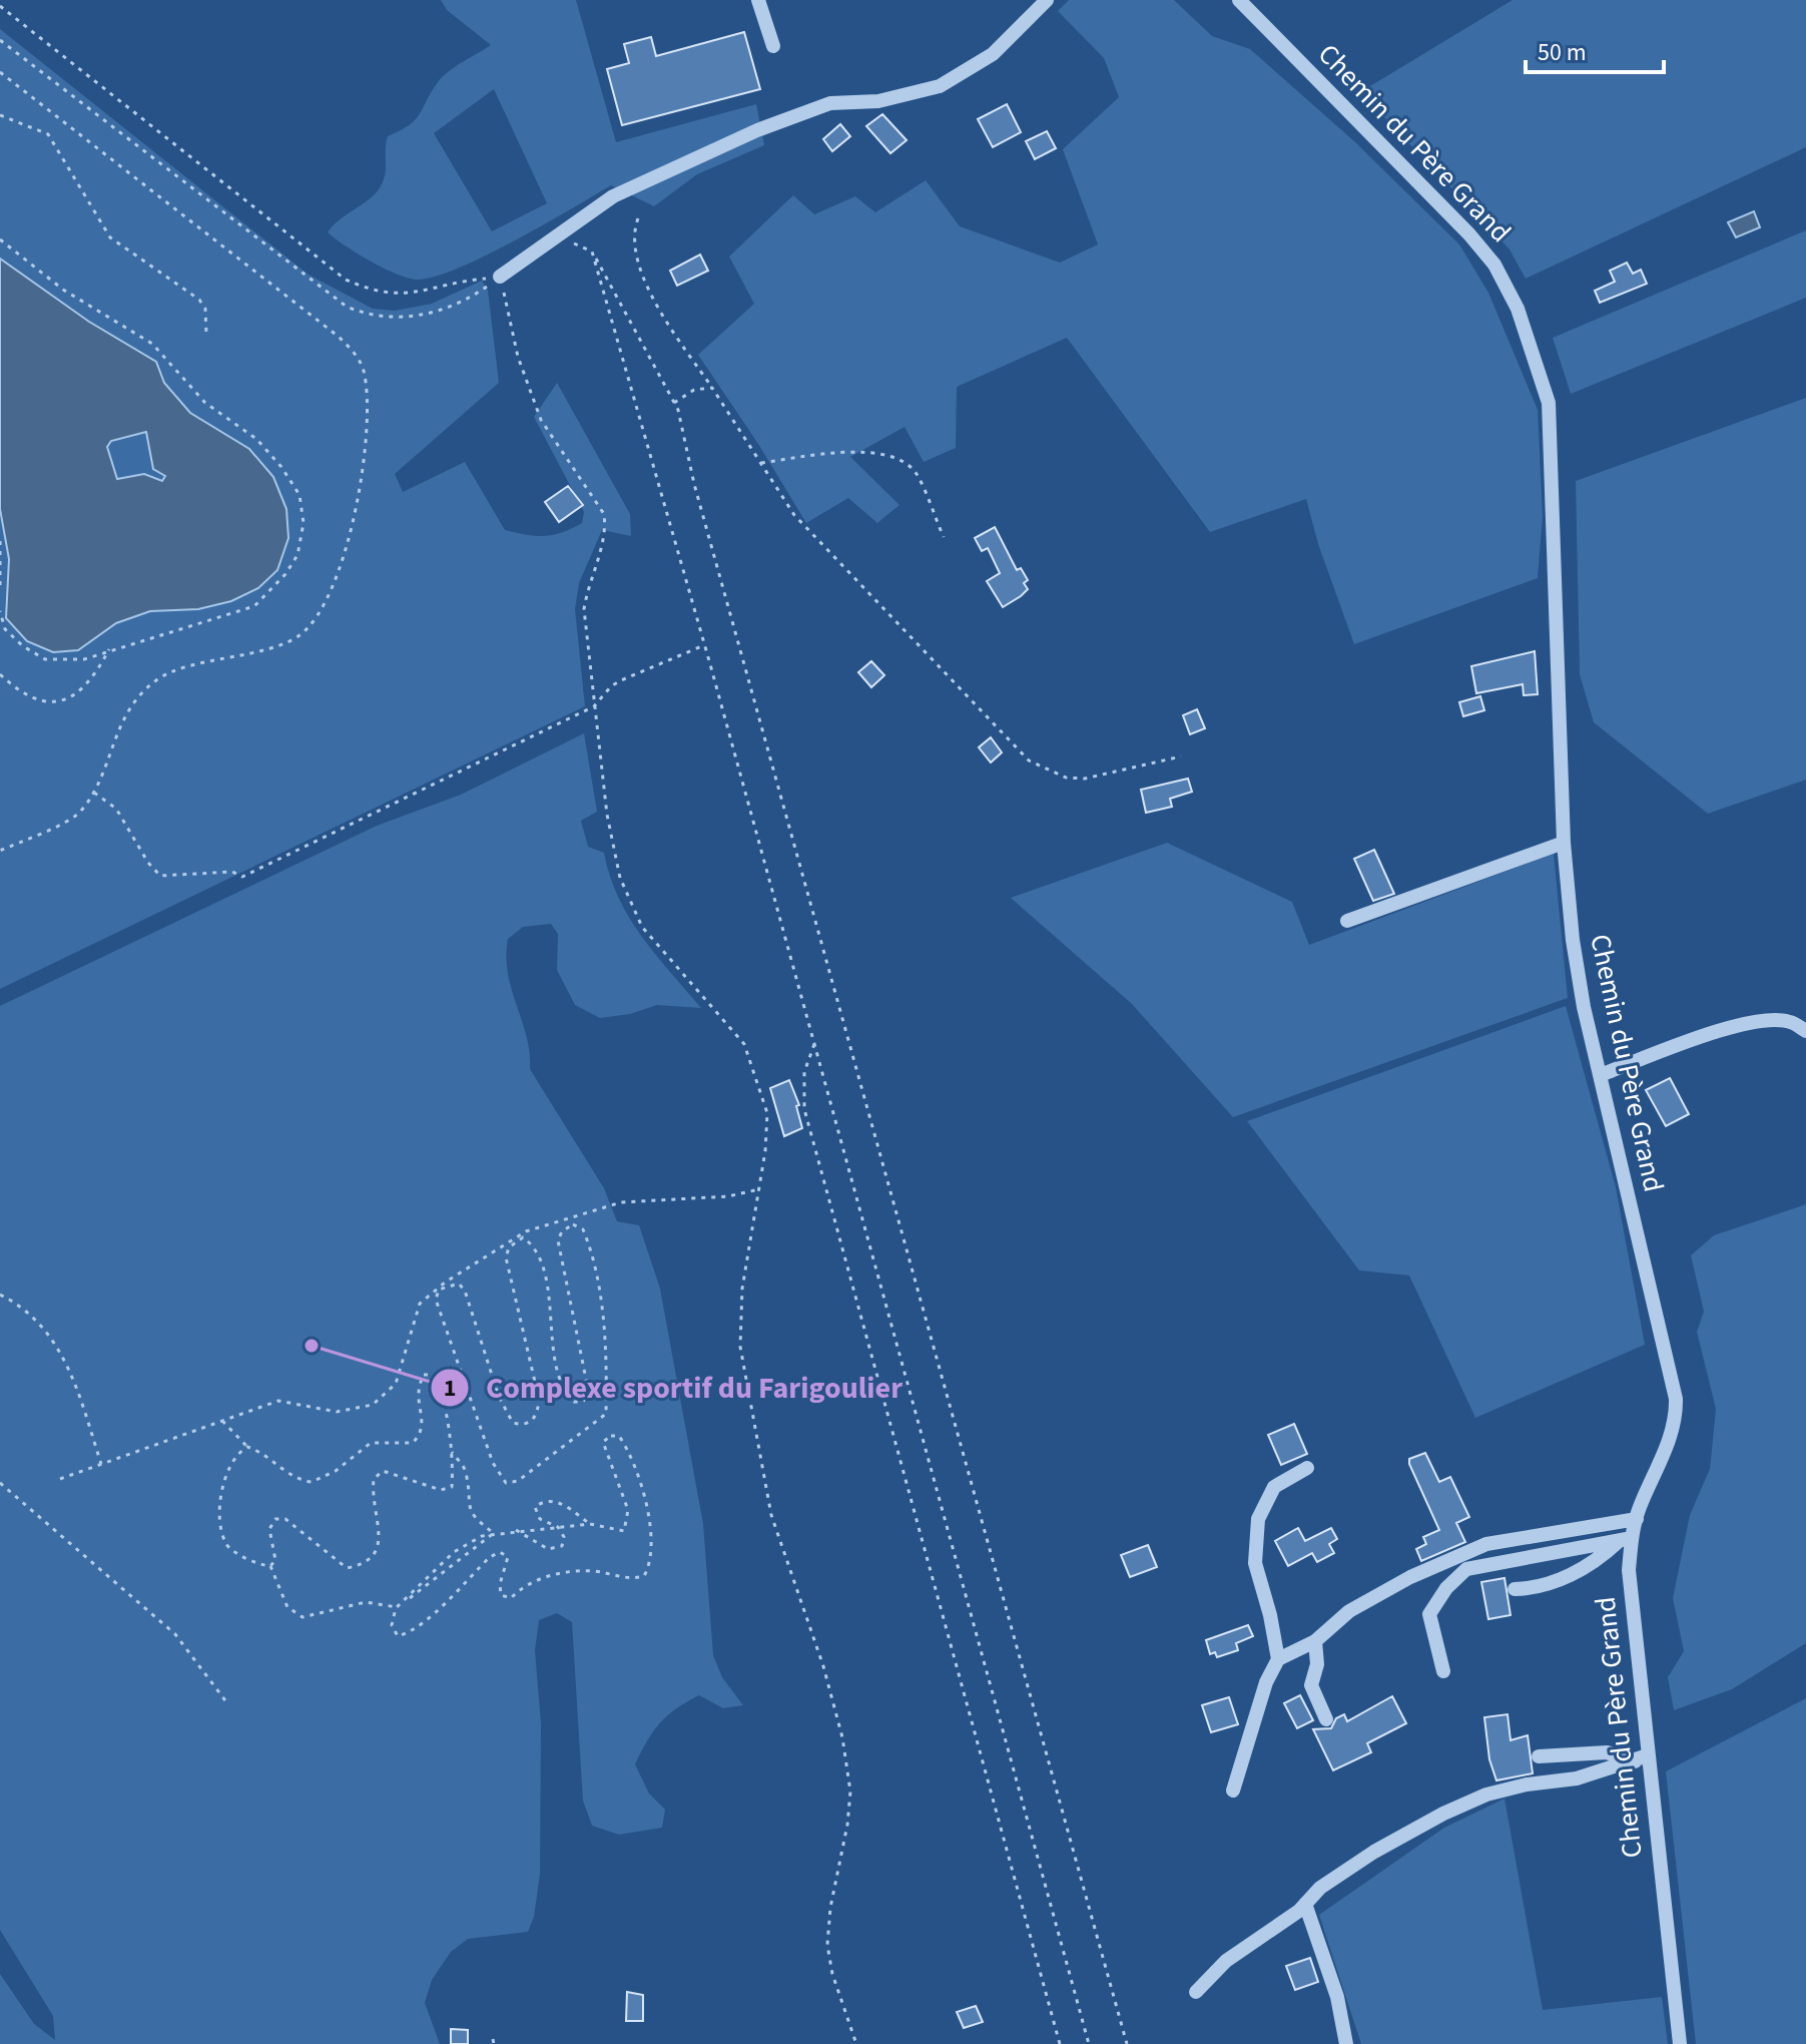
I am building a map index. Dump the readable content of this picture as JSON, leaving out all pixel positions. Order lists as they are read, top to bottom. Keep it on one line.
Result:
{"streets":{"street":["Chemin du Père Grand"]},"places":["Complexe sportif du Farigoulier"],"scale_bar":"50 m"}
